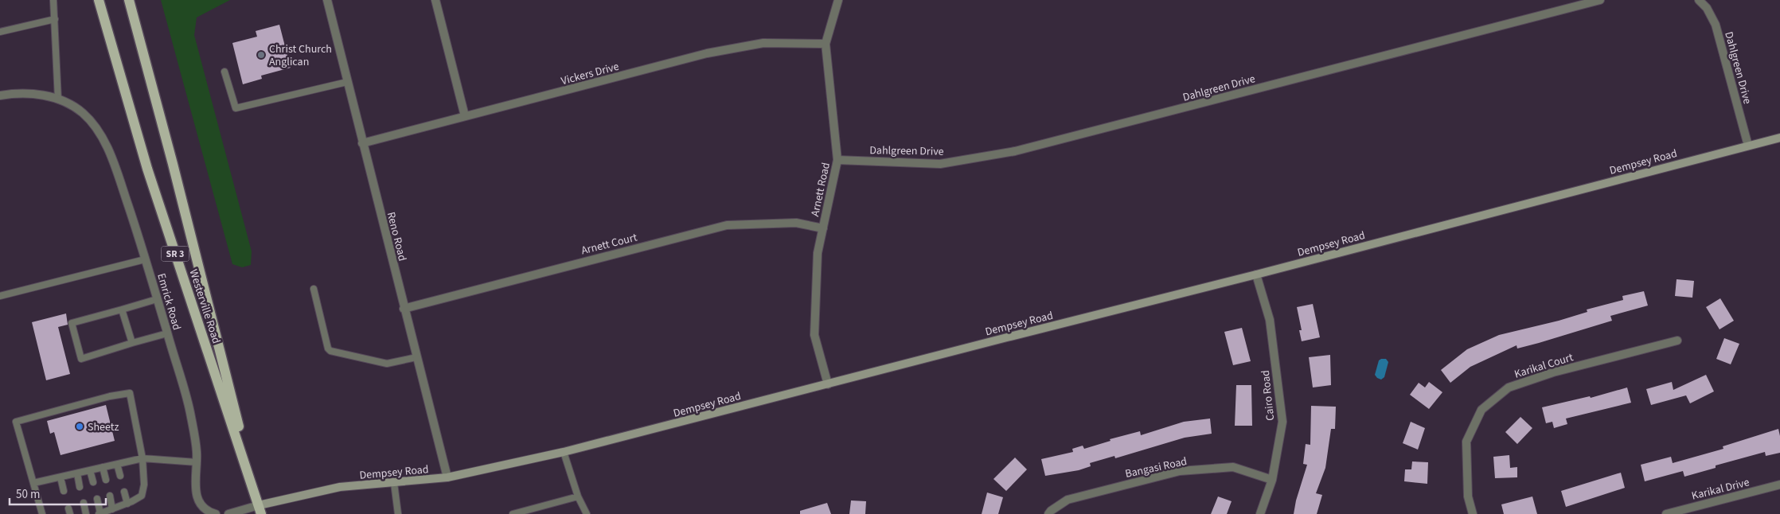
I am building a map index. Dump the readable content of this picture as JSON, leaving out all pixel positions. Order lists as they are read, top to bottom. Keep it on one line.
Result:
{"streets":{"main road":["Dempsey Road","SR 3","Westerville Road"],"street":["Dahlgreen Drive","Vickers Drive","Arnett Road","Reno Road","Arnett Court","Emrick Road","Karikal Court","Cairo Road","Bangasi Road","Karikal Drive"]},"crossings":[["Dahlgreen Drive","Dempsey Road"],["Dahlgreen Drive","Arnett Road"],["Vickers Drive","Arnett Road"],["Vickers Drive","Reno Road"],["Dempsey Road","Arnett Road"],["Dempsey Road","Reno Road"],["Dempsey Road","Westerville Road"],["Dempsey Road","Cairo Road"],["Arnett Road","Arnett Court"],["Reno Road","Arnett Court"],["Cairo Road","Bangasi Road"]],"places":["Christ Church Anglican","Sheetz"],"scale_bar":"50 m"}
